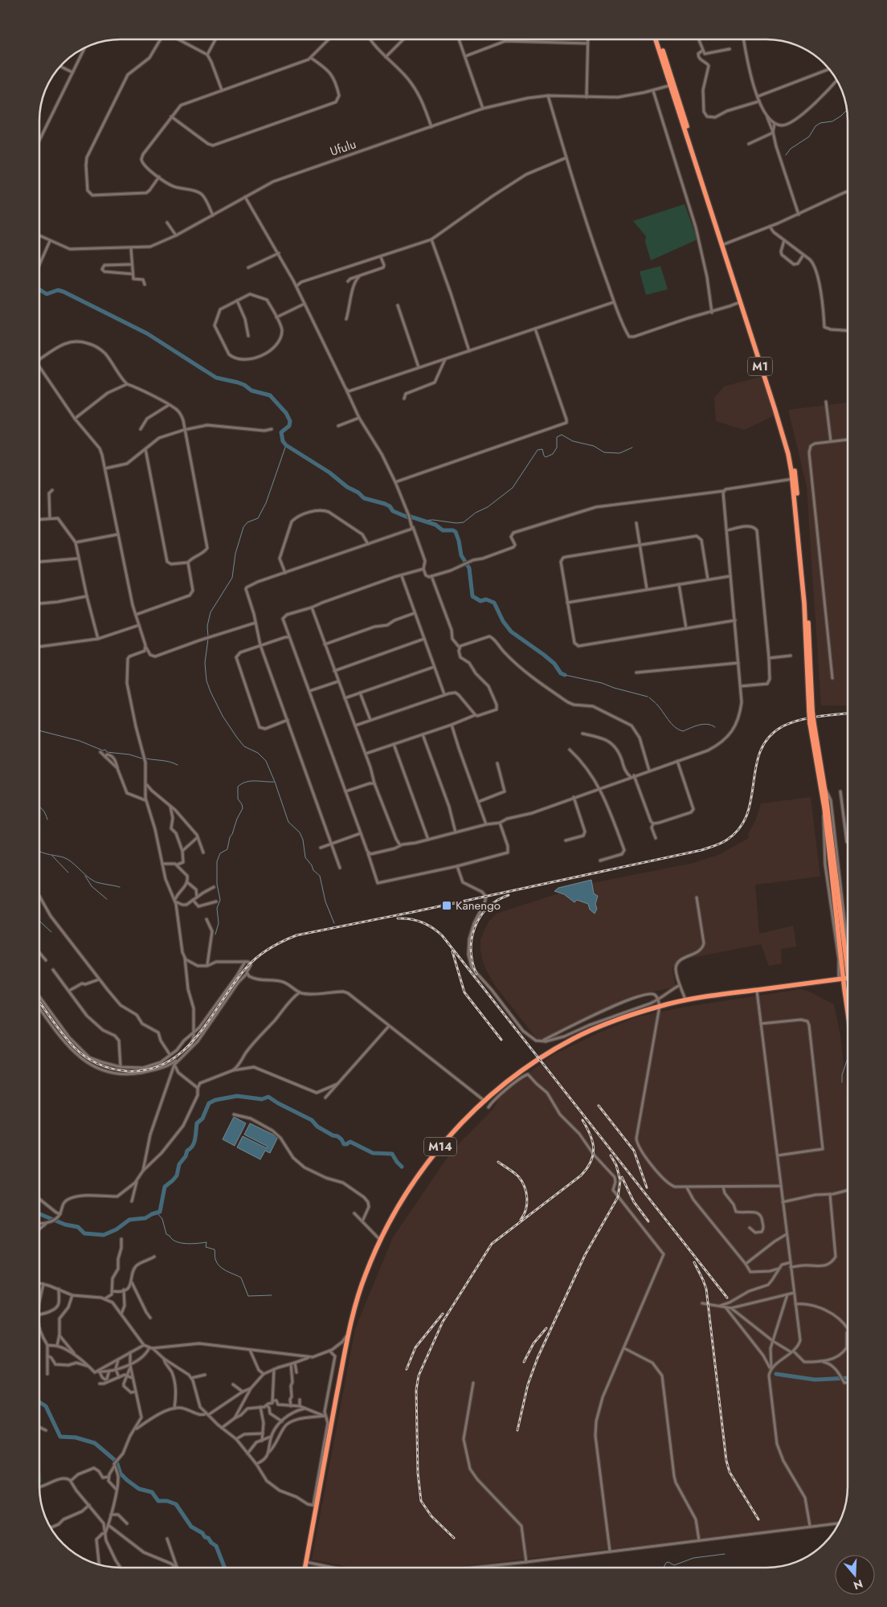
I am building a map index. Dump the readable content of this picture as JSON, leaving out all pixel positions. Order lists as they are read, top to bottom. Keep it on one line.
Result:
{"streets":{"highway":["M1","M14"],"street":["Ufulu"]},"crossings":[["Ufulu","M1"],["M1","M14"]],"places":{"transit":["Kanengo"]},"north":"bottom"}
